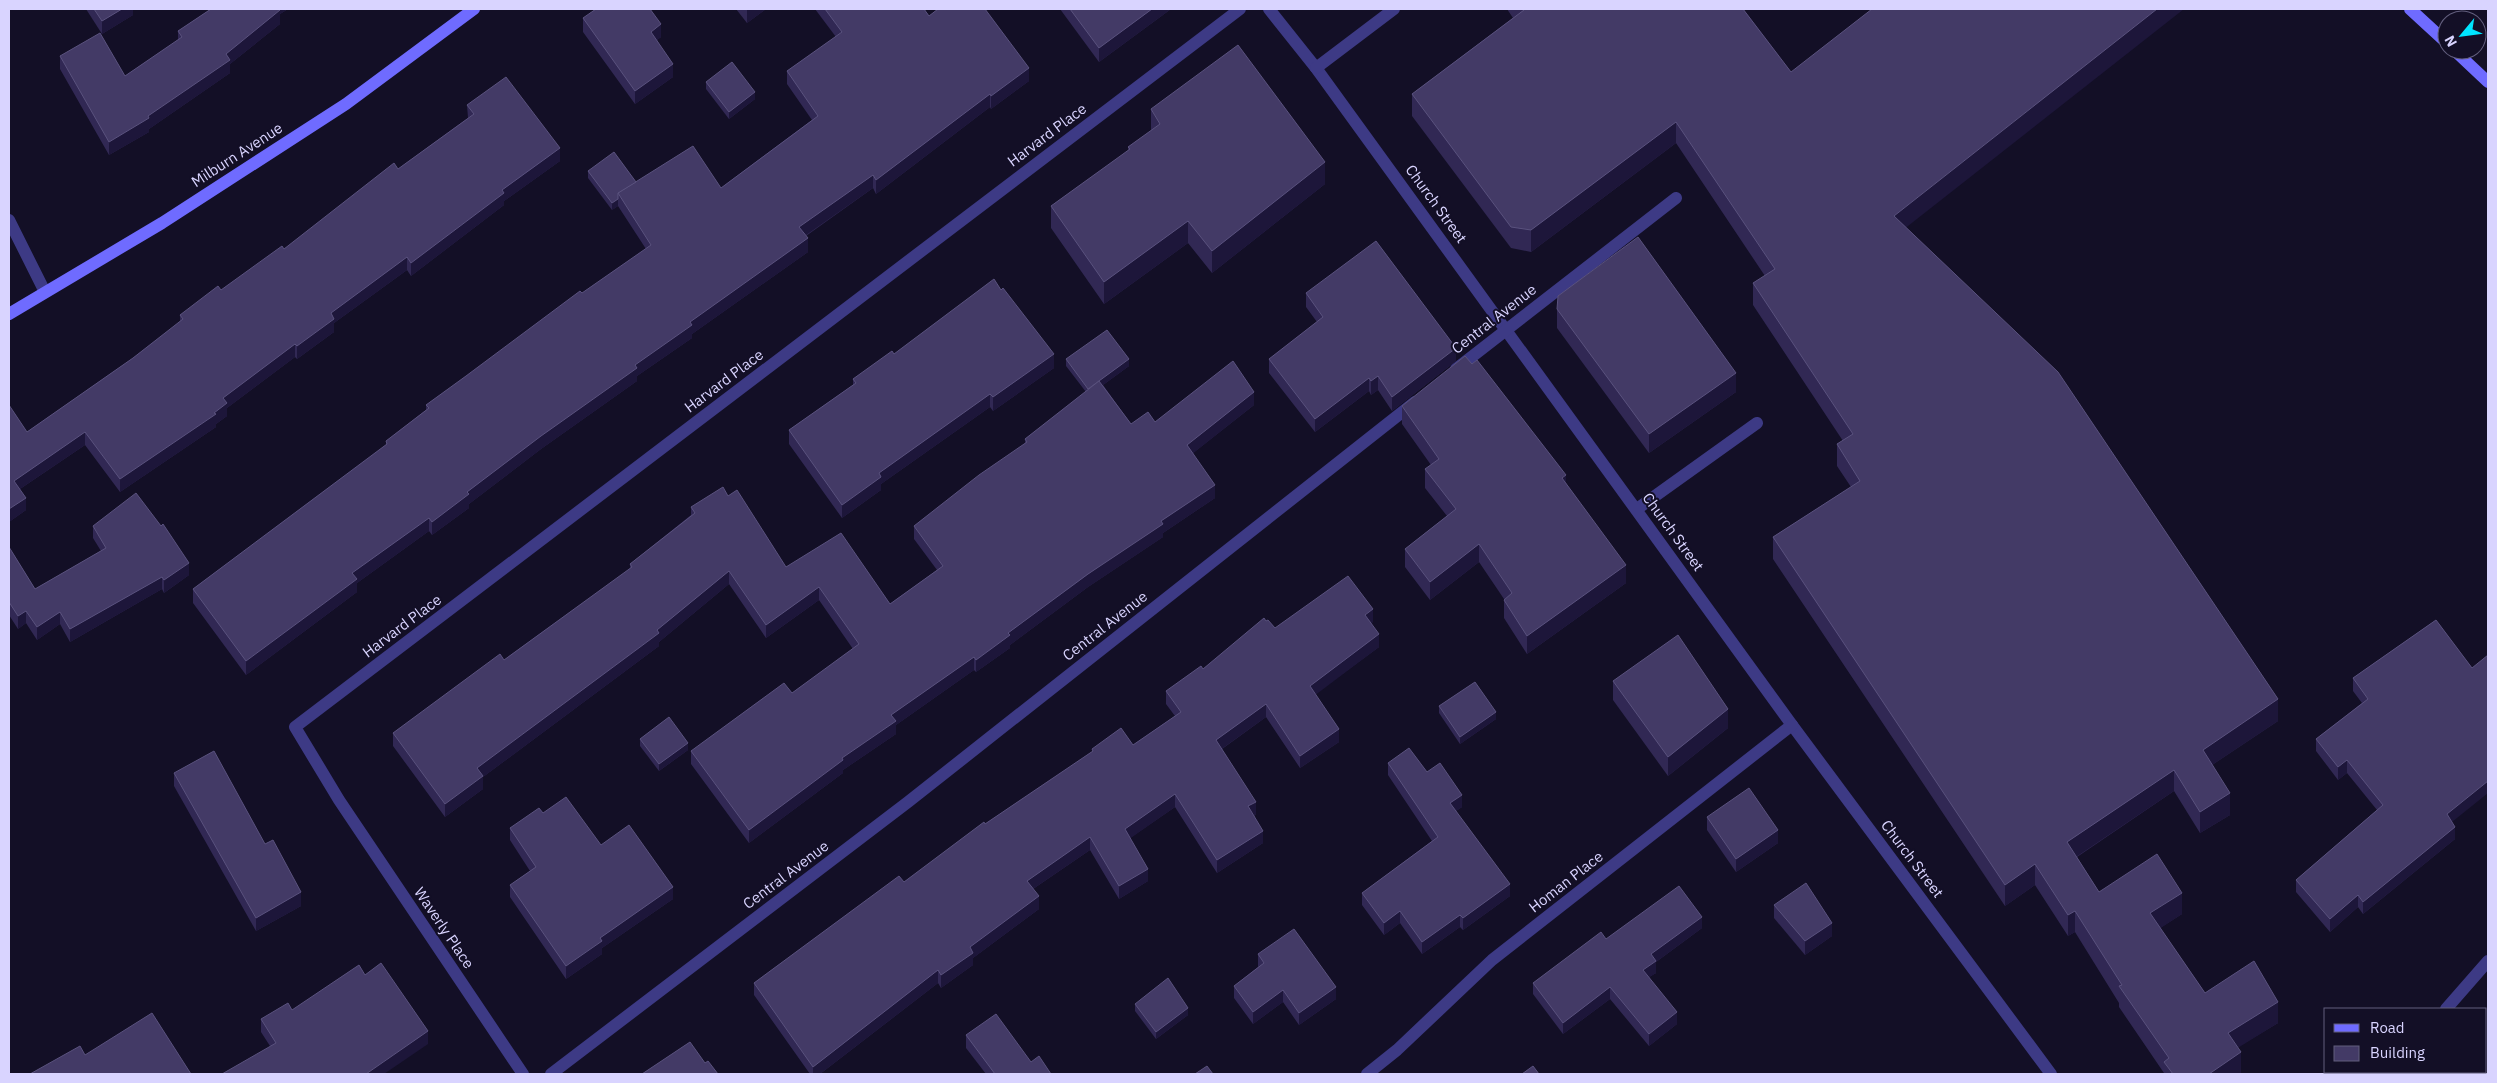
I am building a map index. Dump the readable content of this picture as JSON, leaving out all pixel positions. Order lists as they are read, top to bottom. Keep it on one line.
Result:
{"streets":{"main road":["Milburn Avenue"],"street":["Harvard Place","Church Street","Central Avenue","Homan Place","Waverly Place"]},"crossings":[["Harvard Place","Waverly Place"],["Church Street","Central Avenue"],["Church Street","Homan Place"]],"legend":["Road","Building"],"north":"bottom left"}
